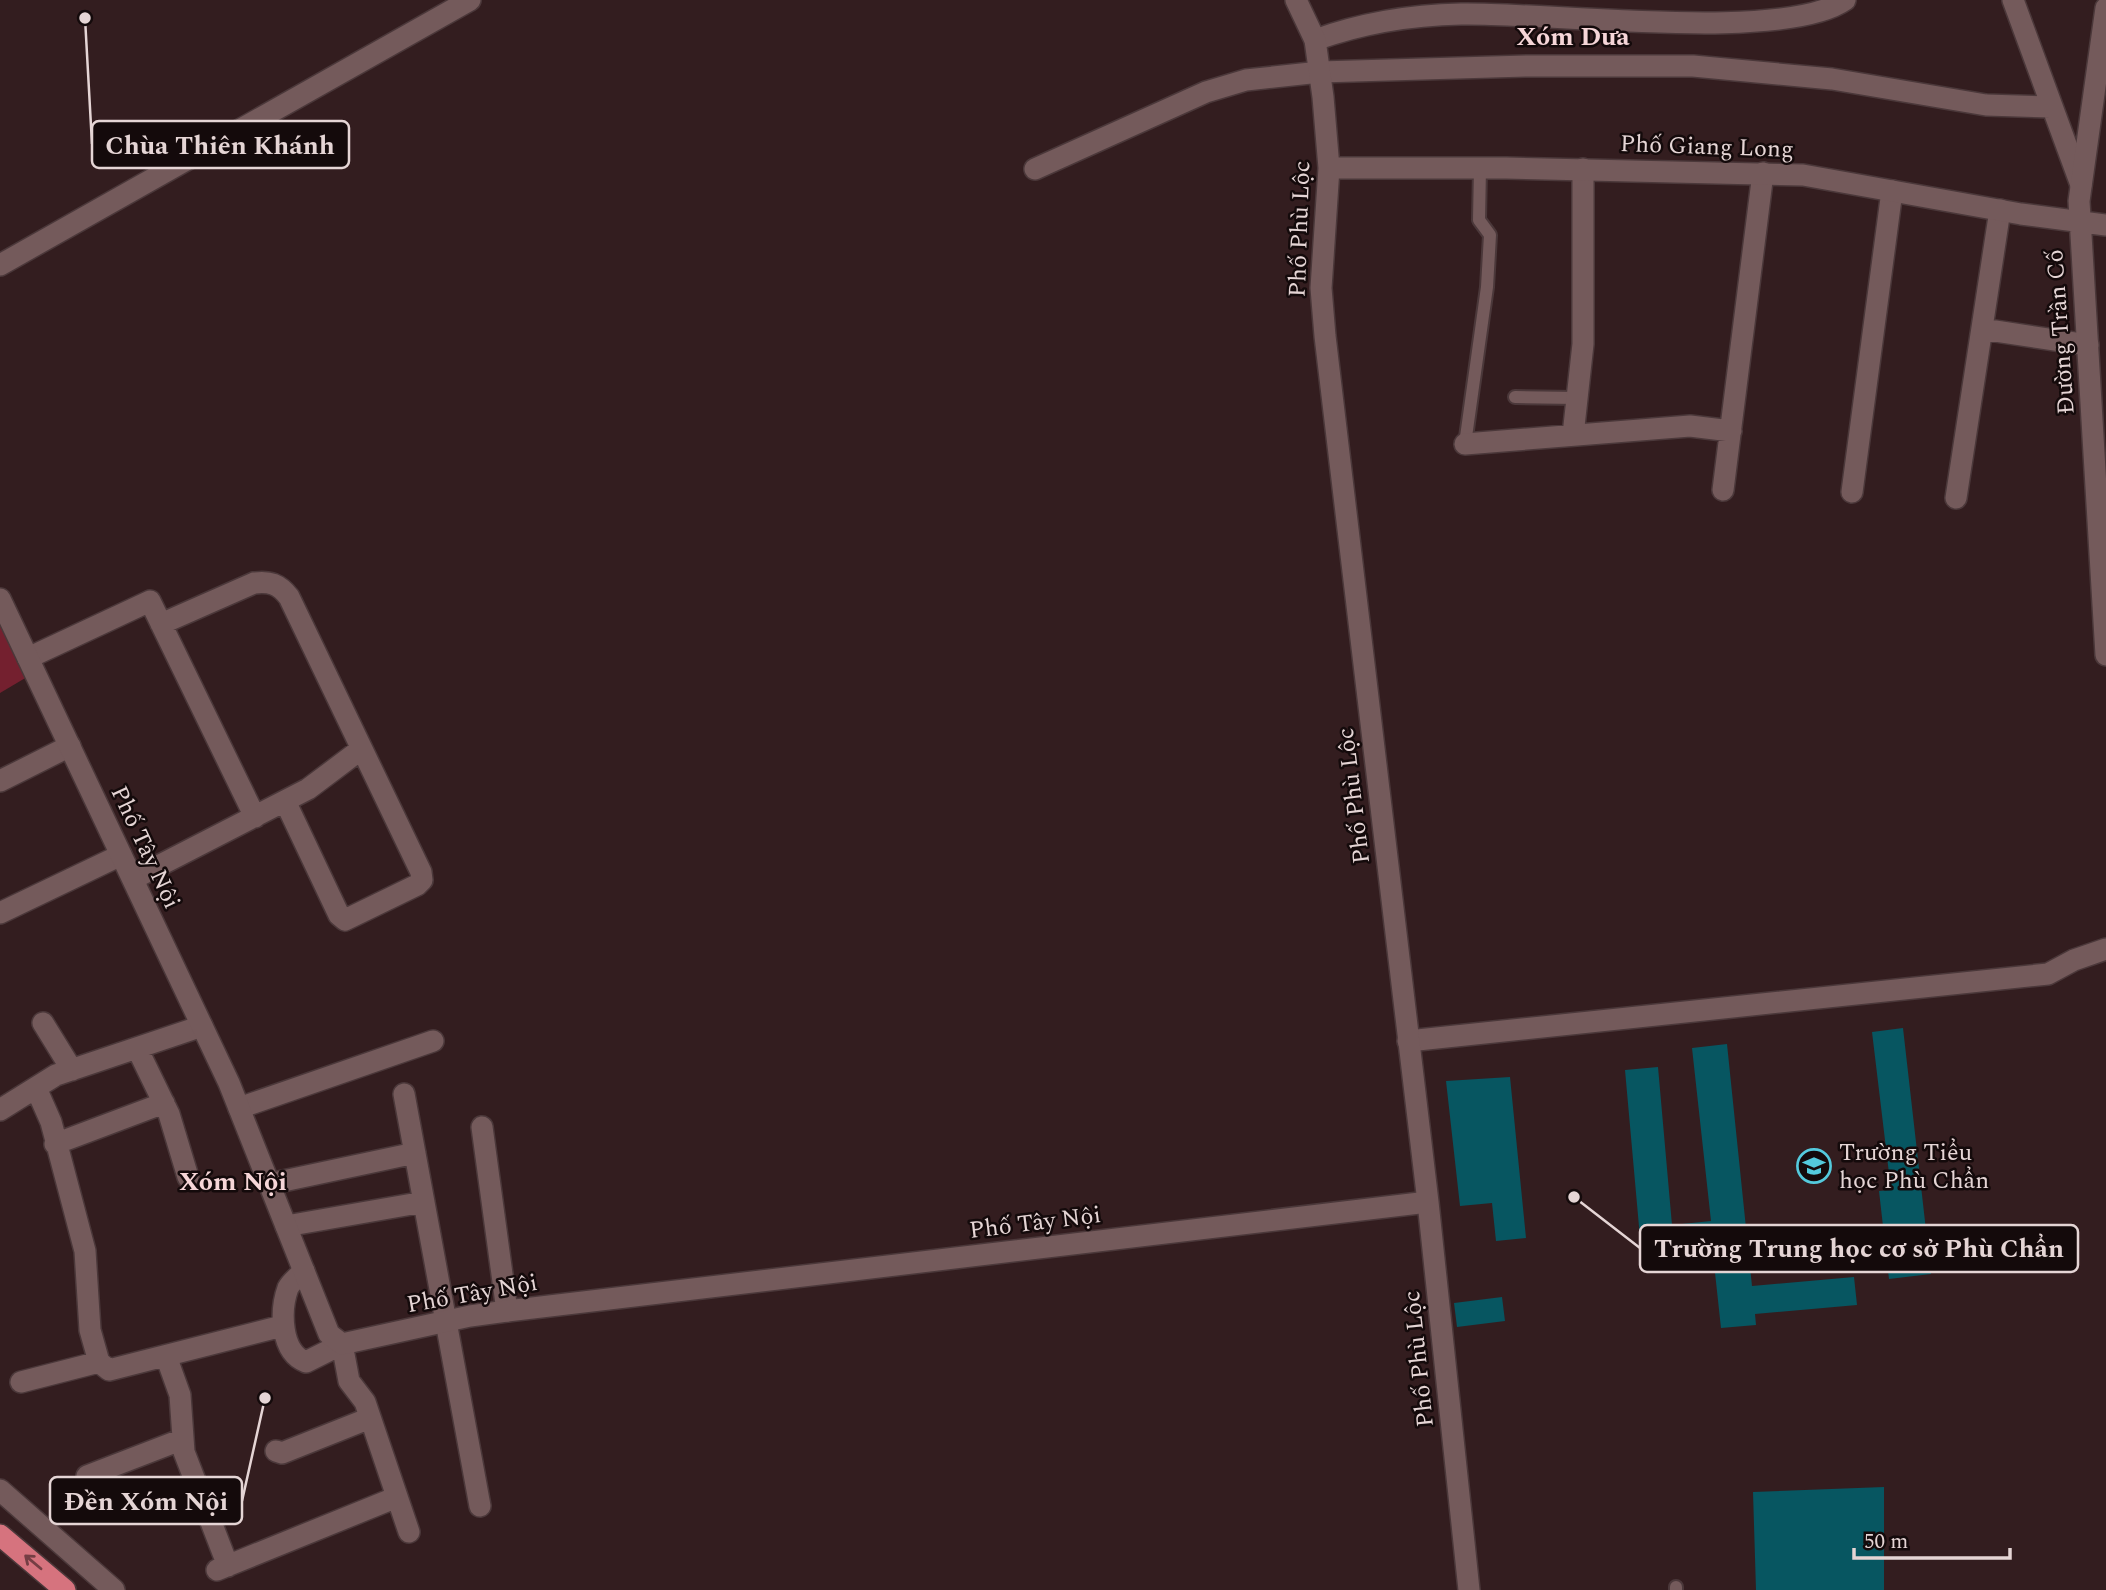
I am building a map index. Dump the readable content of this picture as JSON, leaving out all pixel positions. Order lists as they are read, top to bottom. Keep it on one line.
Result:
{"streets":{"street":["Phố Giang Long","Phố Phù Lộc","Đường Trần Cố","Phố Tây Nội"]},"crossings":[["Phố Giang Long","Phố Phù Lộc"],["Phố Giang Long","Đường Trần Cố"],["Phố Phù Lộc","Phố Tây Nội"]],"districts":["Xóm Dưa","Xóm Nội"],"places":{"other":["Chùa Thiên Khánh","Trường Trung học cơ sở Phù Chẩn","Đền Xóm Nội"],"school or university":["Trường Tiểu học Phù Chẩn"]},"scale_bar":"50 m"}
